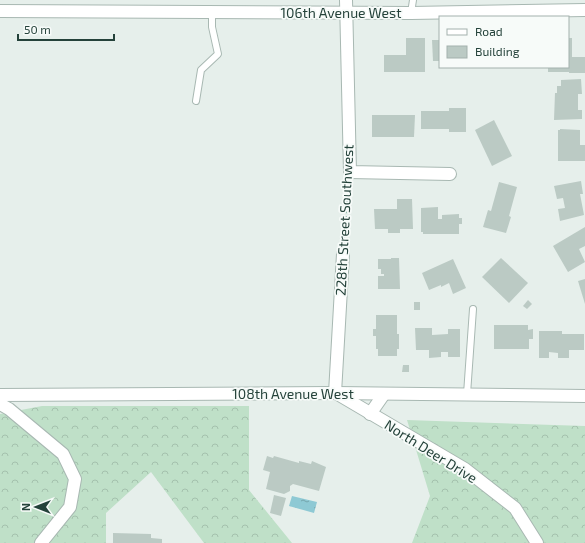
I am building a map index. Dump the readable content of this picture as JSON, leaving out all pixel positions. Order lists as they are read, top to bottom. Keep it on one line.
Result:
{"streets":{"street":["106th Avenue West","228th Street Southwest","108th Avenue West","North Deer Drive"]},"crossings":[["106th Avenue West","228th Street Southwest"],["228th Street Southwest","108th Avenue West"],["228th Street Southwest","North Deer Drive"],["108th Avenue West","North Deer Drive"]],"legend":["Road","Building"],"scale_bar":"50 m","north":"left"}
